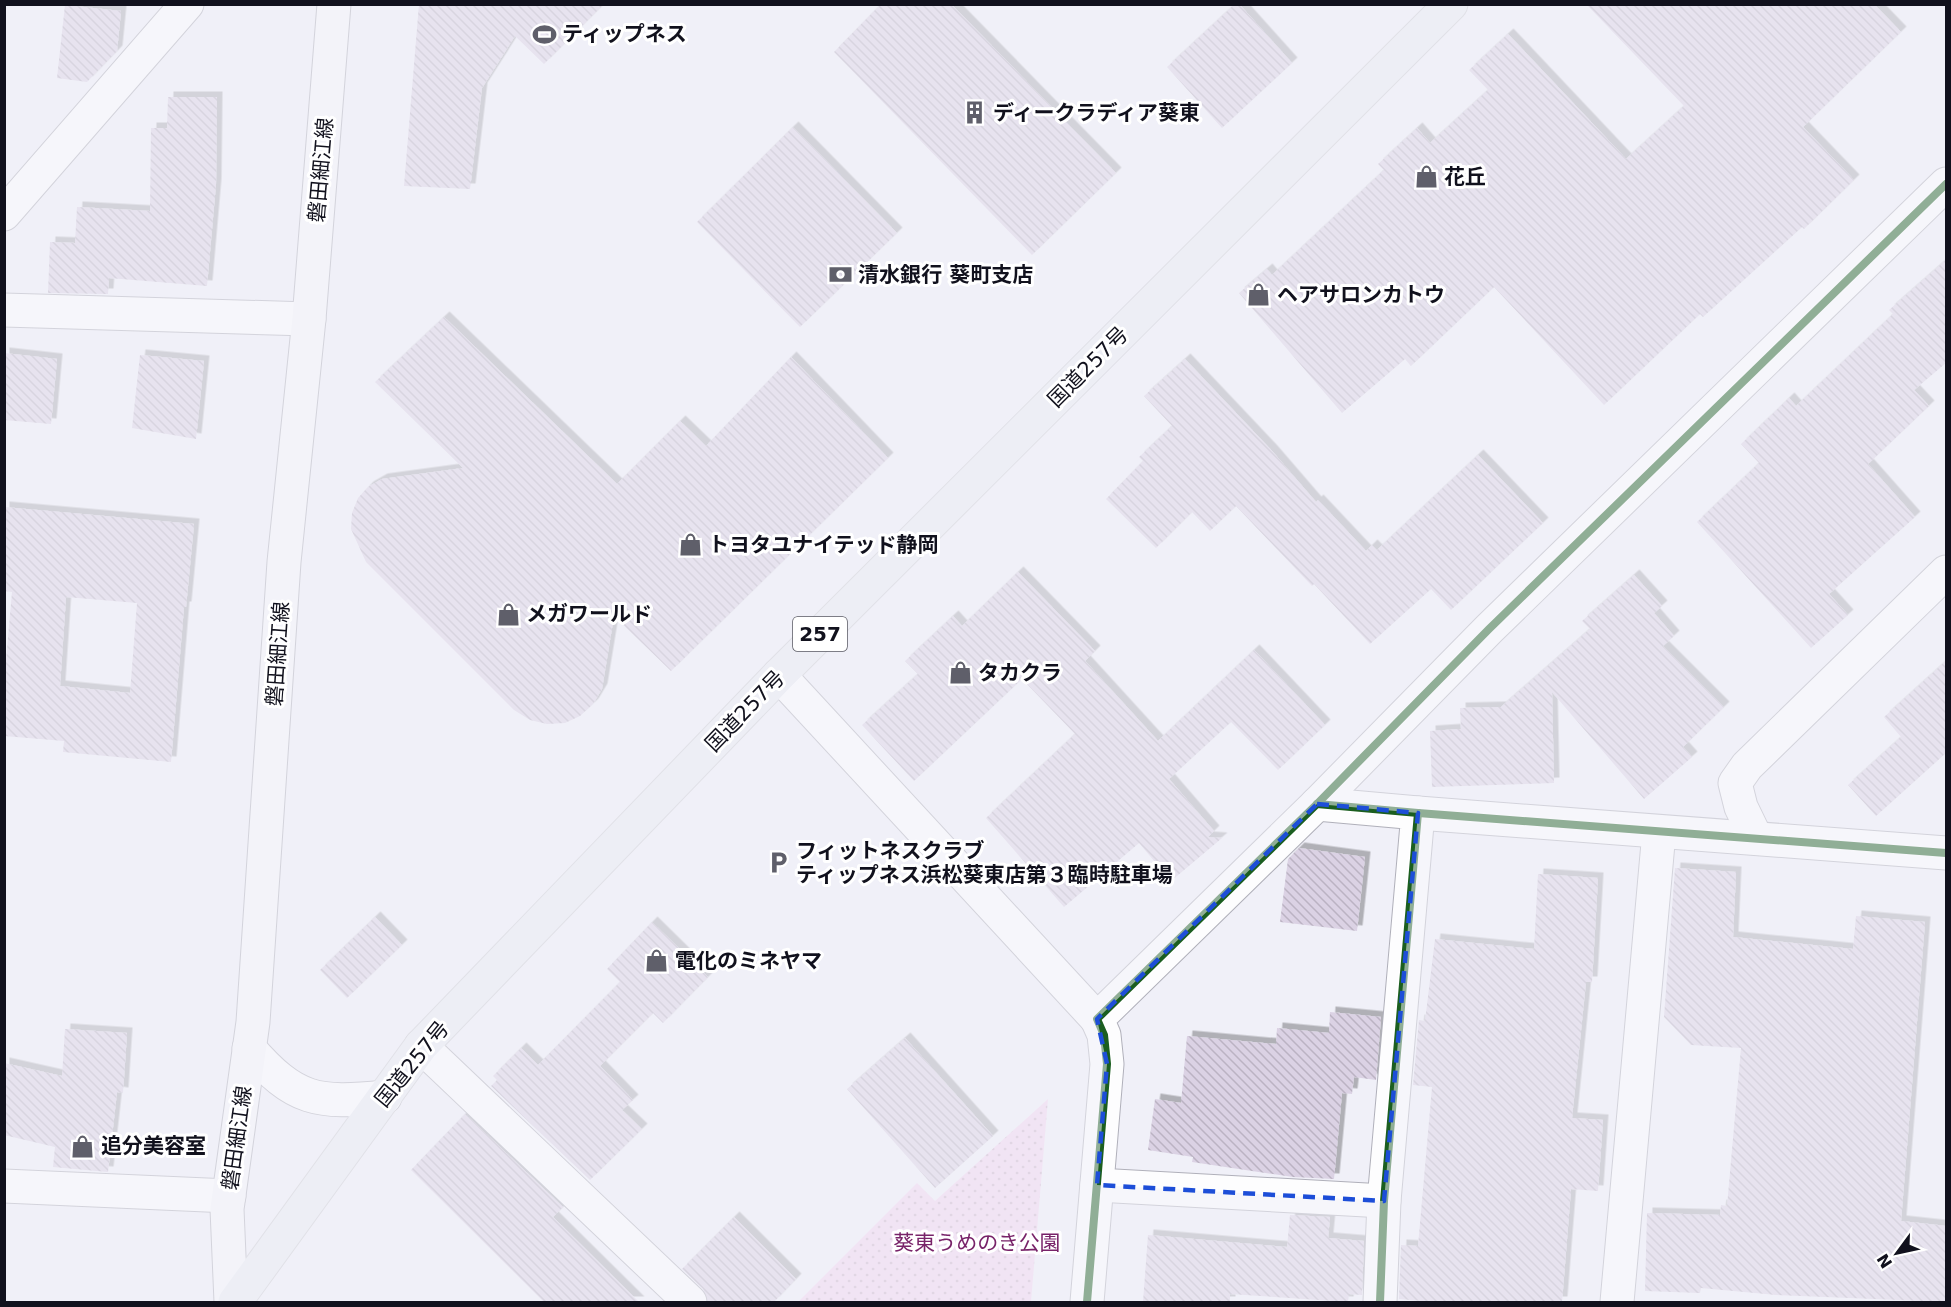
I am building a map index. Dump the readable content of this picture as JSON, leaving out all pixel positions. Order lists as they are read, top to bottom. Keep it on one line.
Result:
{"streets":{"highway":["国道257号","257"],"main road":["磐田細江線"]},"crossings":[["磐田細江線","国道257号"]],"parks":["葵東うめのき公園"],"places":{"sports":["ティップネス"],"building":["ディークラディア葵東"],"shop":["花丘","ヘアサロンカトウ","トヨタユナイテッド静岡","メガワールド","タカクラ","電化のミネヤマ","追分美容室"],"bank":["清水銀行 葵町支店"],"parking":["フィットネスクラブ ティップネス浜松葵東店第３臨時駐車場"]},"north":"bottom left"}
